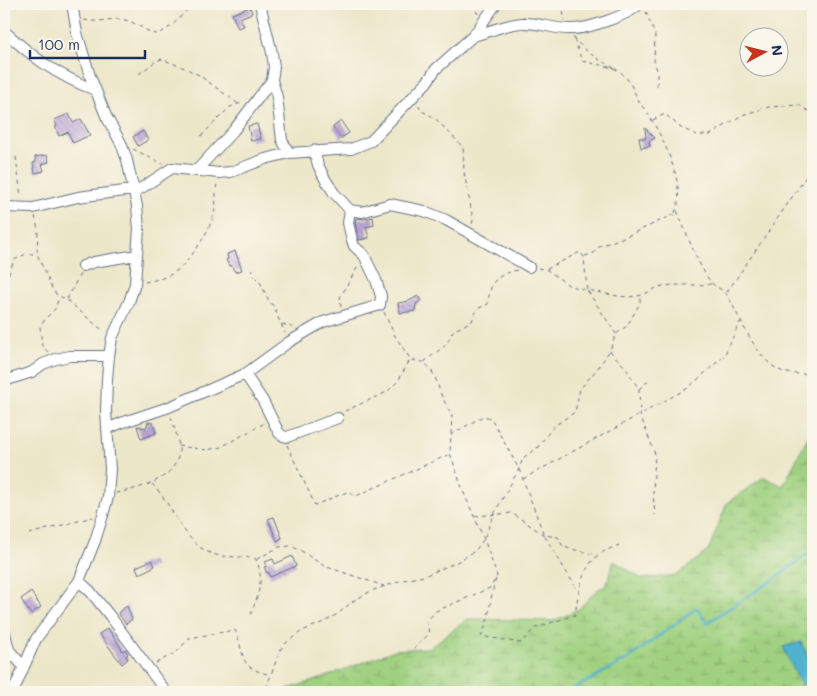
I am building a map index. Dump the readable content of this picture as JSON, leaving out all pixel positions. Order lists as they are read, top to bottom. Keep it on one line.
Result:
{"scale_bar":"100 m","north":"right"}
